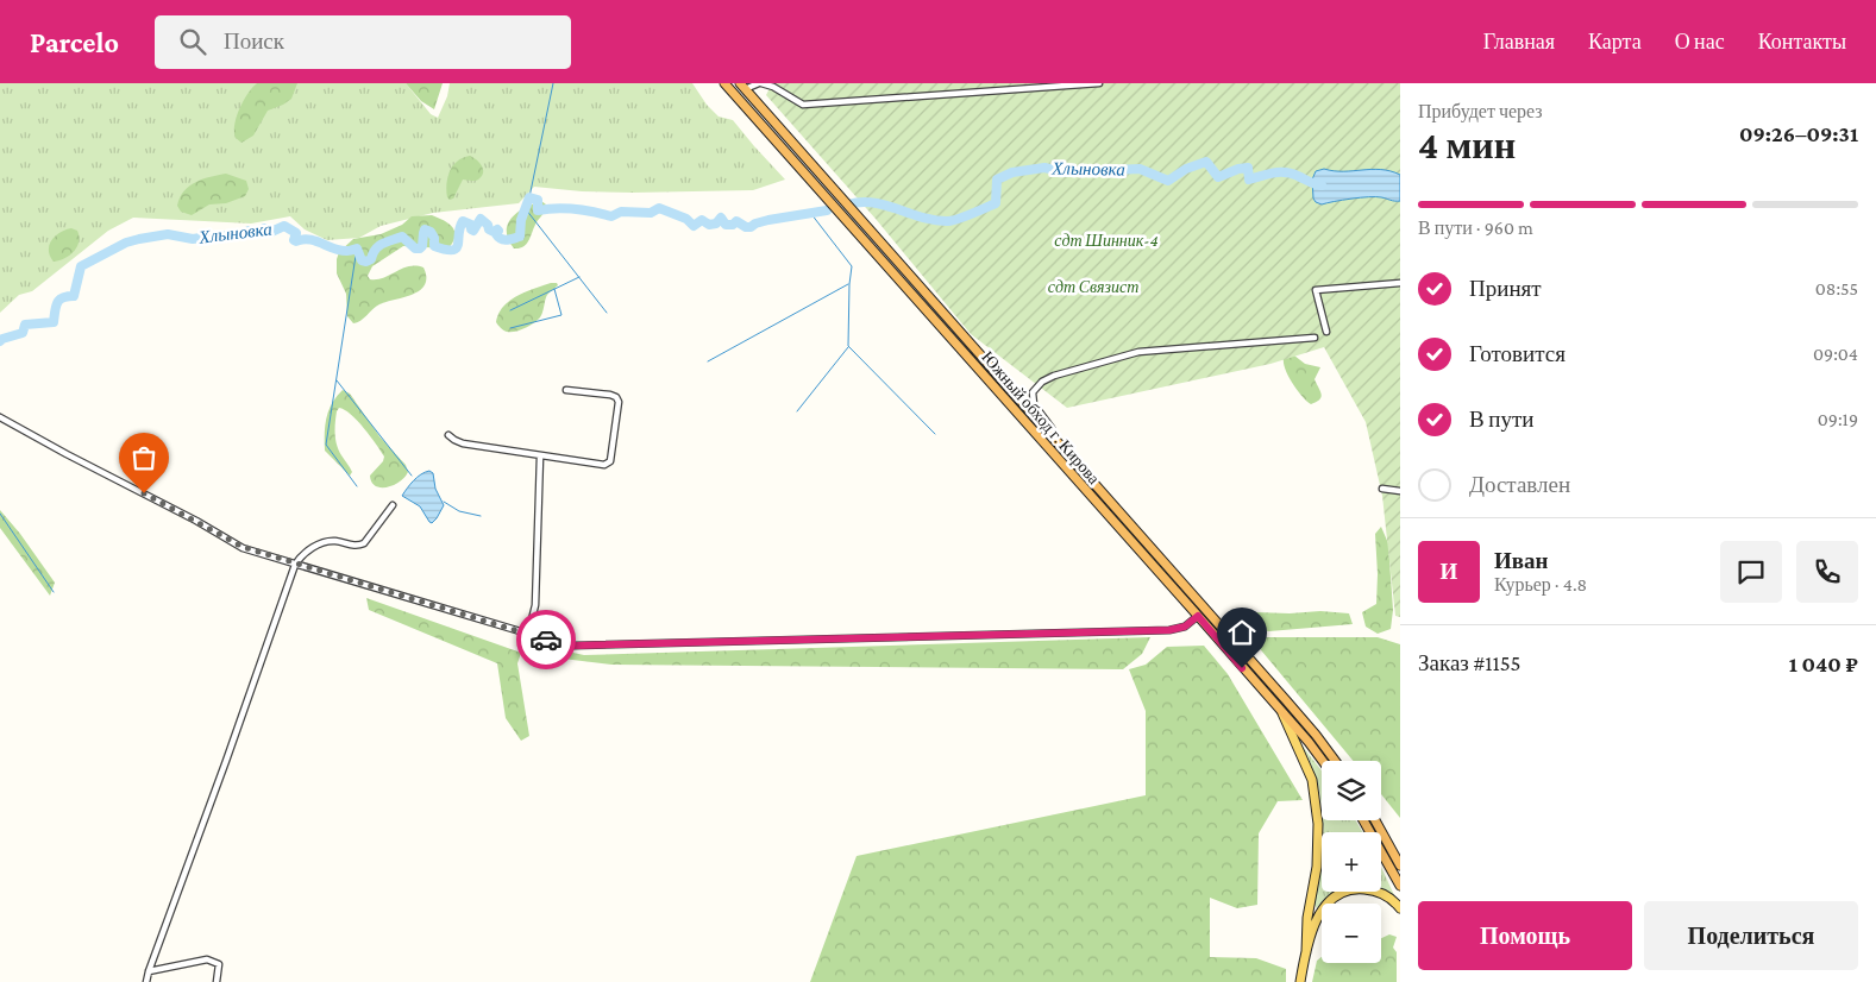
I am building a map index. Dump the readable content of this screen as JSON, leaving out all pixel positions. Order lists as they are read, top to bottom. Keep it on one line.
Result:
{"streets":{"highway":["Южный обход г. Кирова"]},"water":["Хлыновка"],"parks":["сдт Шинник-4","сдт Связист"],"page":{"header":"Parcelo","search":"Поиск","nav":["Главная","Карта","О нас","Контакты"],"heading":["4 мин","Прибудет через","09:26–09:31"],"panel":["Иван","Курьер · 4.8","Заказ #1155","1 040 ₽"],"bar":"В пути · 960 m","list":[["Принят","08:55"],["Готовится","09:04"],["В пути","09:19"],"Доставлен"],"round":"И","map_buttons":["+","−"],"buttons":["Помощь","Поделиться"]}}
